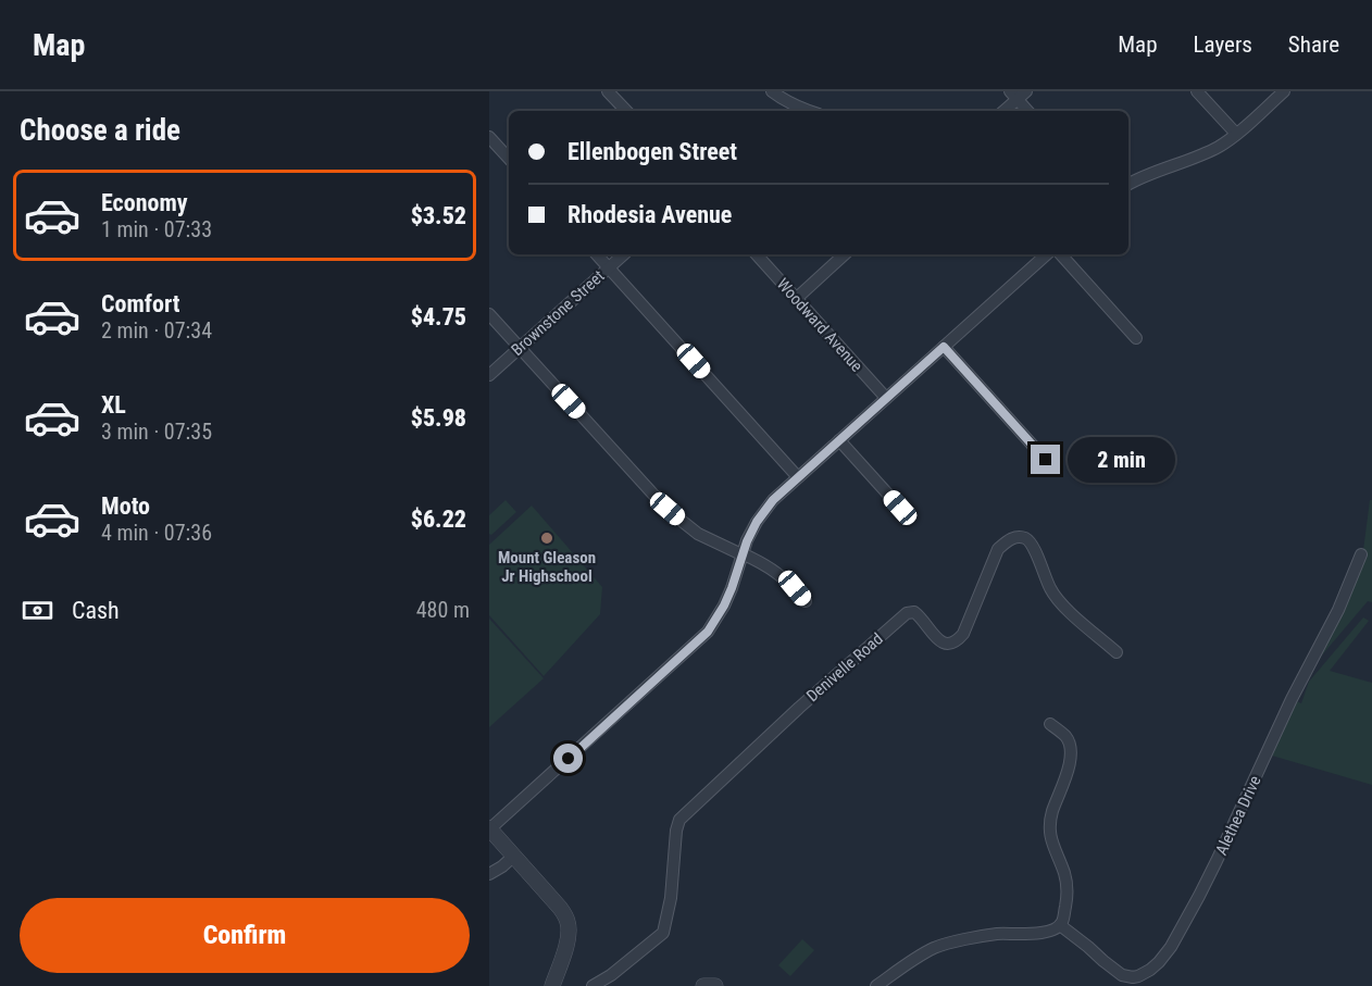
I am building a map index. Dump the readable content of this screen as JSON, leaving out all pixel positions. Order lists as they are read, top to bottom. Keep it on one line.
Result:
{"streets":{"street":["Brownstone Street","Woodward Avenue","Denivelle Road","Alethea Drive"]},"places":["Mount Gleason Jr Highschool"],"page":{"header":"Map","nav":["Map","Layers","Share"],"heading":"Choose a ride","banner":["Ellenbogen Street","Rhodesia Avenue"],"list":[{"name":"Economy","note":"1 min · 07:33","value":"$3.52"},{"name":"Comfort","note":"2 min · 07:34","value":"$4.75"},{"name":"XL","note":"3 min · 07:35","value":"$5.98"},{"name":"Moto","note":"4 min · 07:36","value":"$6.22"}],"bubble":"2 min","pay":["Cash","480 m"],"buttons":"Confirm"}}
